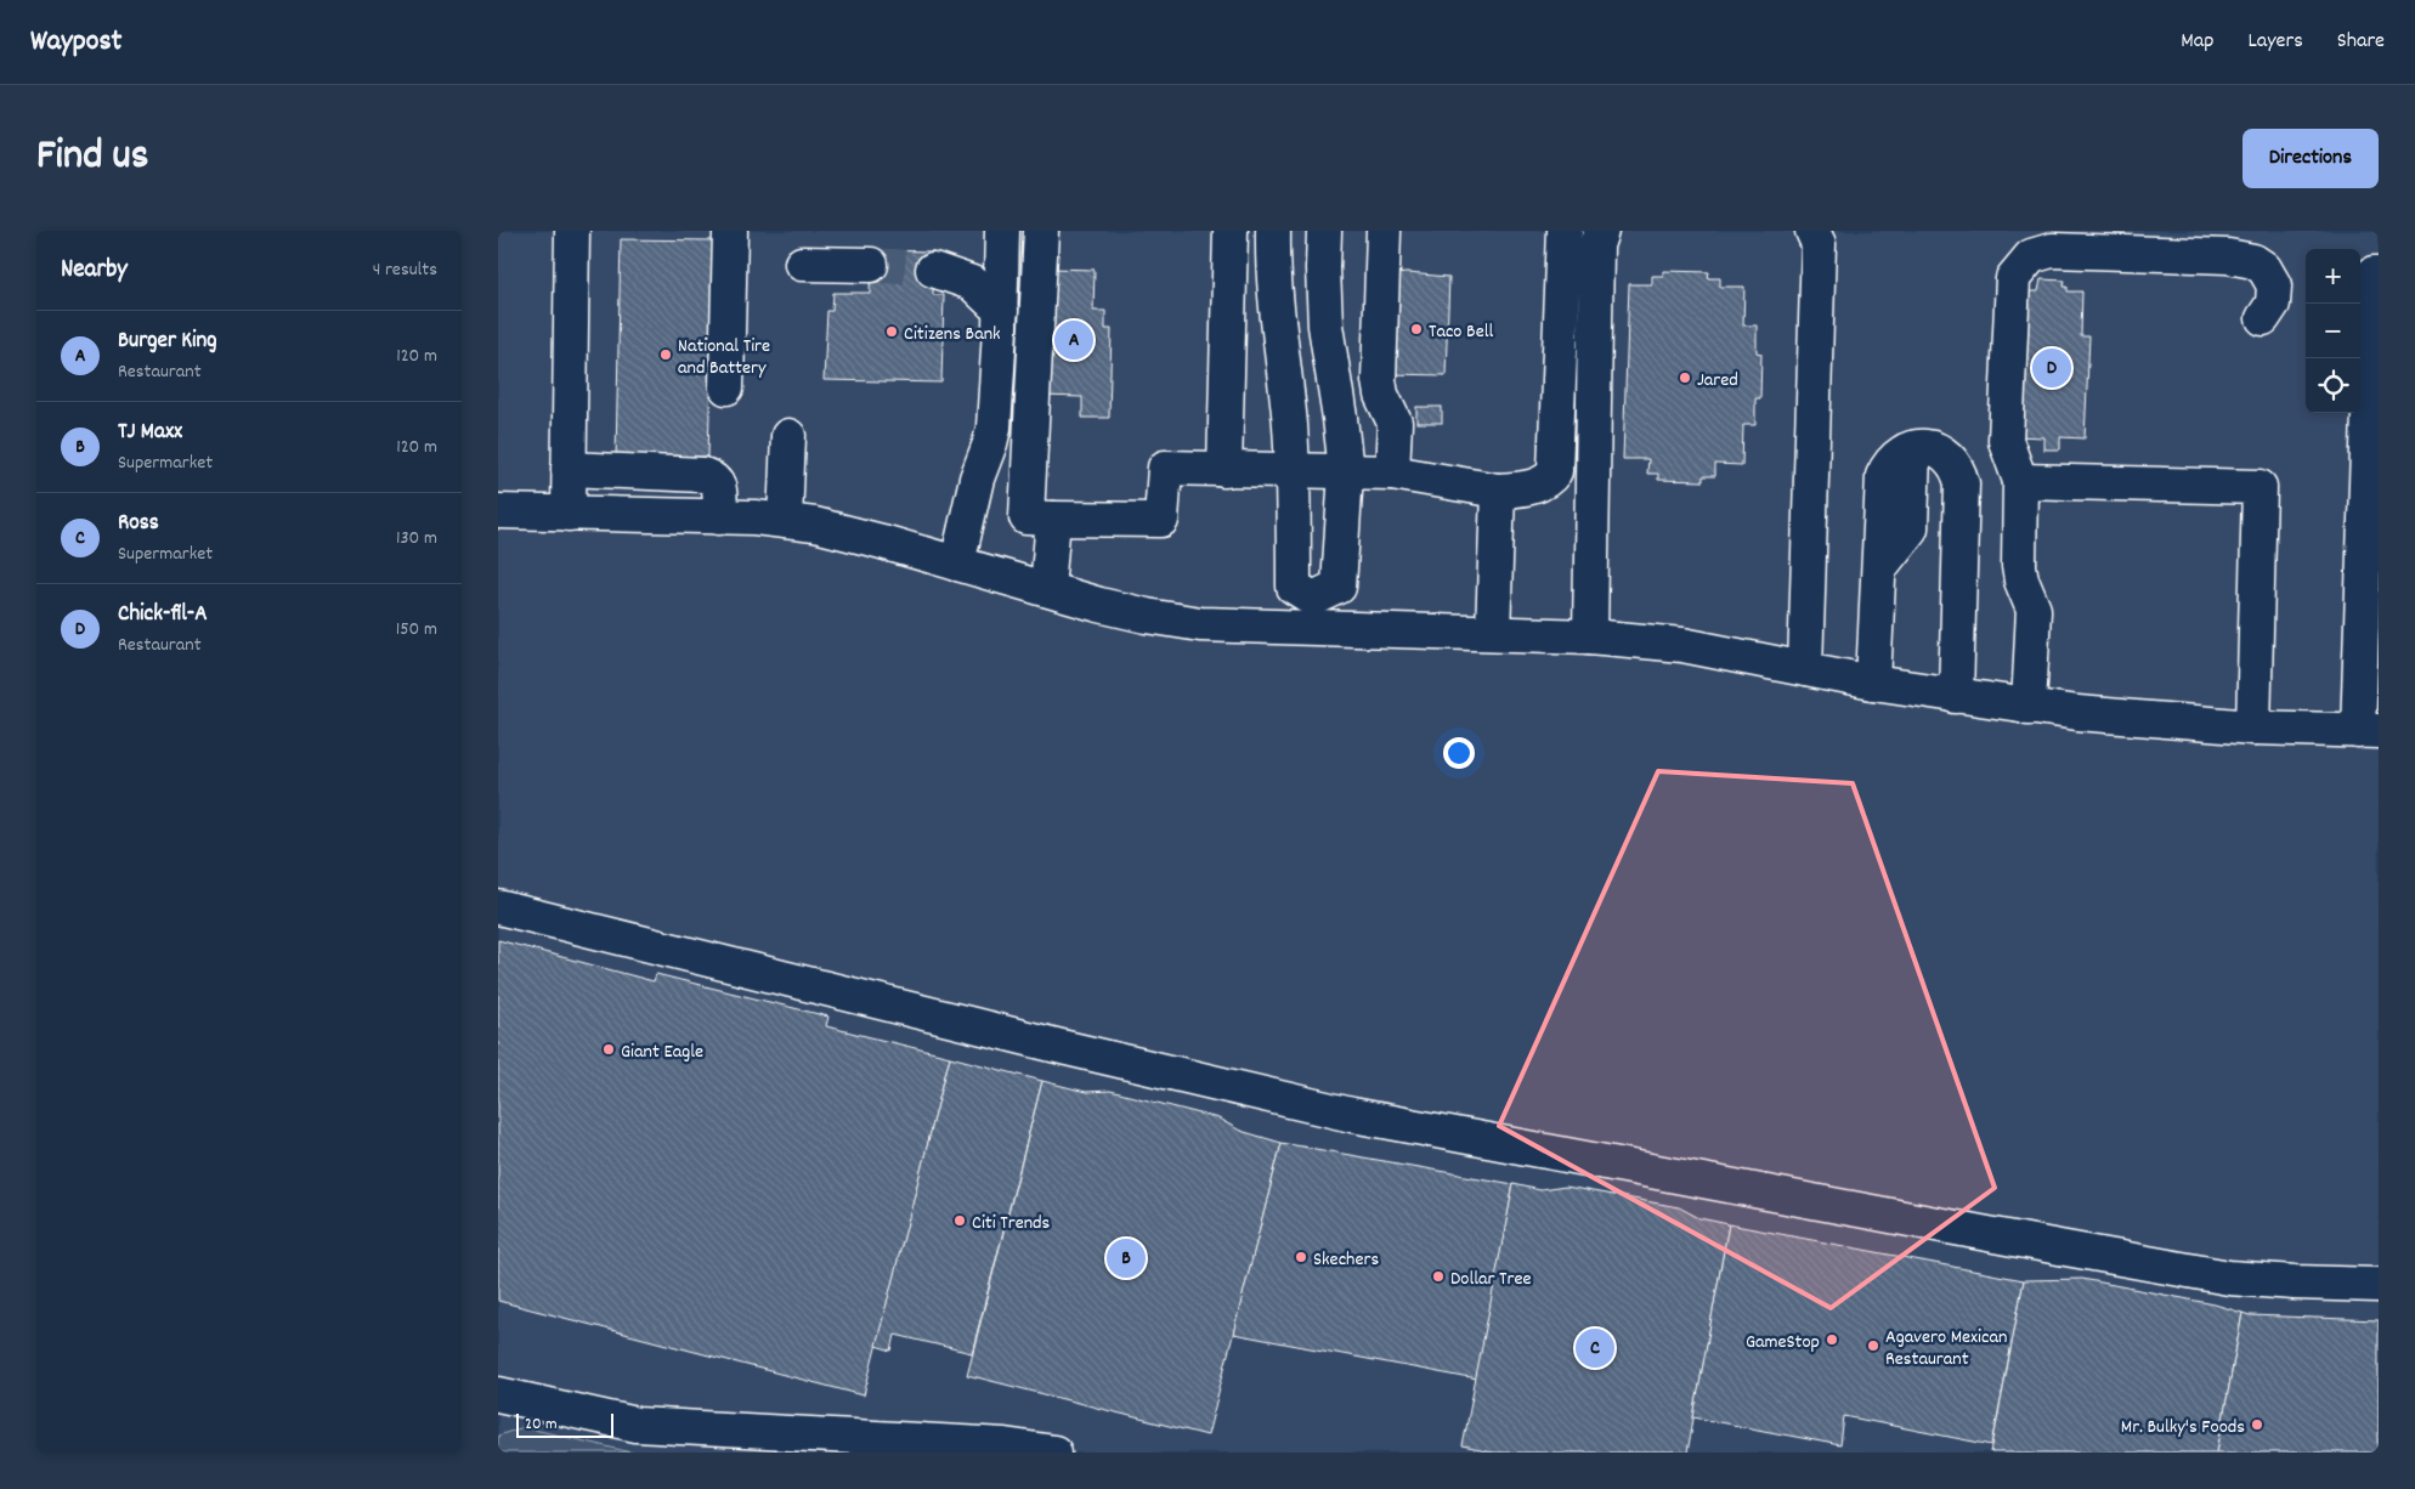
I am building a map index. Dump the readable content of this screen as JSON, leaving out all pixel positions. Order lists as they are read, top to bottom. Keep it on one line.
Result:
{"places":["Taco Bell","Citizens Bank","National Tire and Battery","Jared","Giant Eagle","Citi Trends","Skechers","Dollar Tree","GameStop","Agavero Mexican Restaurant","Mr. Bulky's Foods"],"scale_bar":"20 m","page":{"header":"Waypost","nav":["Map","Layers","Share"],"title":"Find us","buttons":"Directions","heading":["Nearby","4 results"],"map_buttons":["+","−"],"list":[{"mark":"A","name":"Burger King","note":"Restaurant","value":"120 m"},{"mark":"B","name":"TJ Maxx","note":"Supermarket","value":"120 m"},{"mark":"C","name":"Ross","note":"Supermarket","value":"130 m"},{"mark":"D","name":"Chick-fil-A","note":"Restaurant","value":"150 m"}],"pins":["A","D","B","C"],"scale":"20 m"}}
